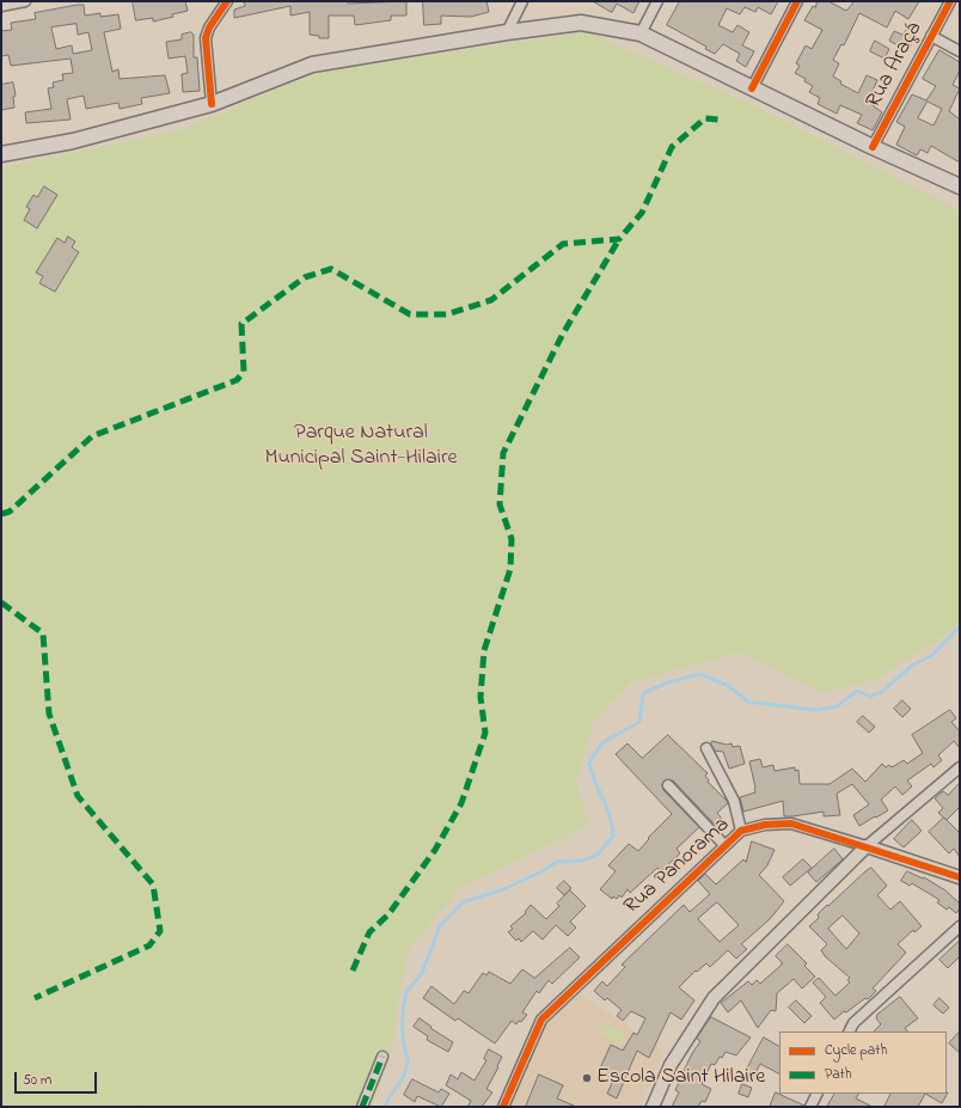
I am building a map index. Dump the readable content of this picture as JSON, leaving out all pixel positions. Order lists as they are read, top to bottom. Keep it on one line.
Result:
{"streets":{"street":["Rua Araçá","Rua Panorama"]},"parks":["Parque Natural Municipal Saint-Hilaire"],"places":["Escola Saint Hilaire"],"legend":["Cycle path","Path"],"scale_bar":"50 m"}
